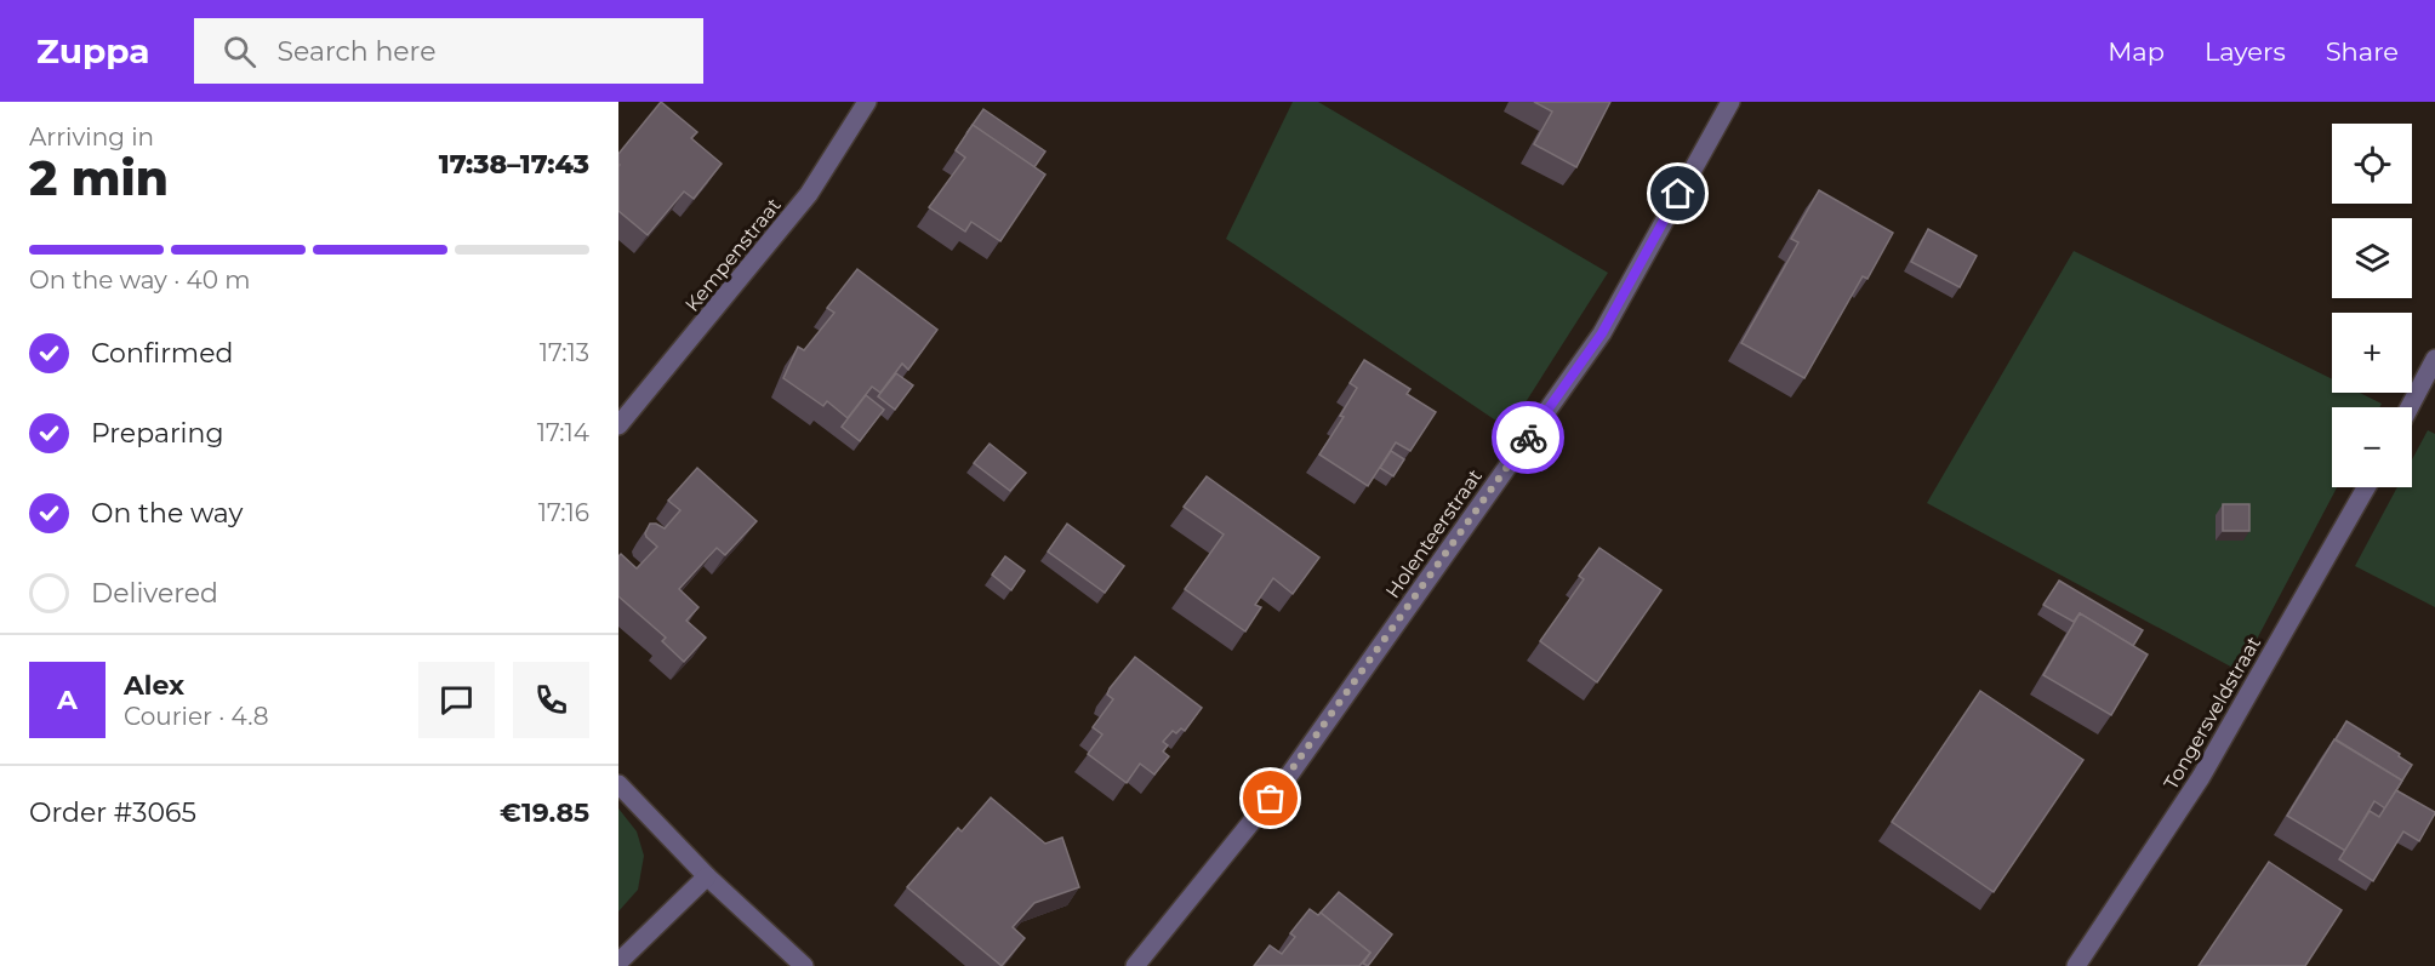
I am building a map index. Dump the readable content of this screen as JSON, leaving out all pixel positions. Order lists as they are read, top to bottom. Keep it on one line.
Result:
{"streets":{"street":["Kempenstraat","Holenteerstraat","Tongersveldstraat"]},"page":{"header":"Zuppa","search":"Search here","nav":["Map","Layers","Share"],"heading":["2 min","Arriving in","17:38–17:43"],"panel":["Alex","Courier · 4.8","Order #3065","€19.85"],"map_buttons":["+","−"],"bar":"On the way · 40 m","list":[["Confirmed","17:13"],["Preparing","17:14"],["On the way","17:16"],"Delivered"],"round":"A"}}
